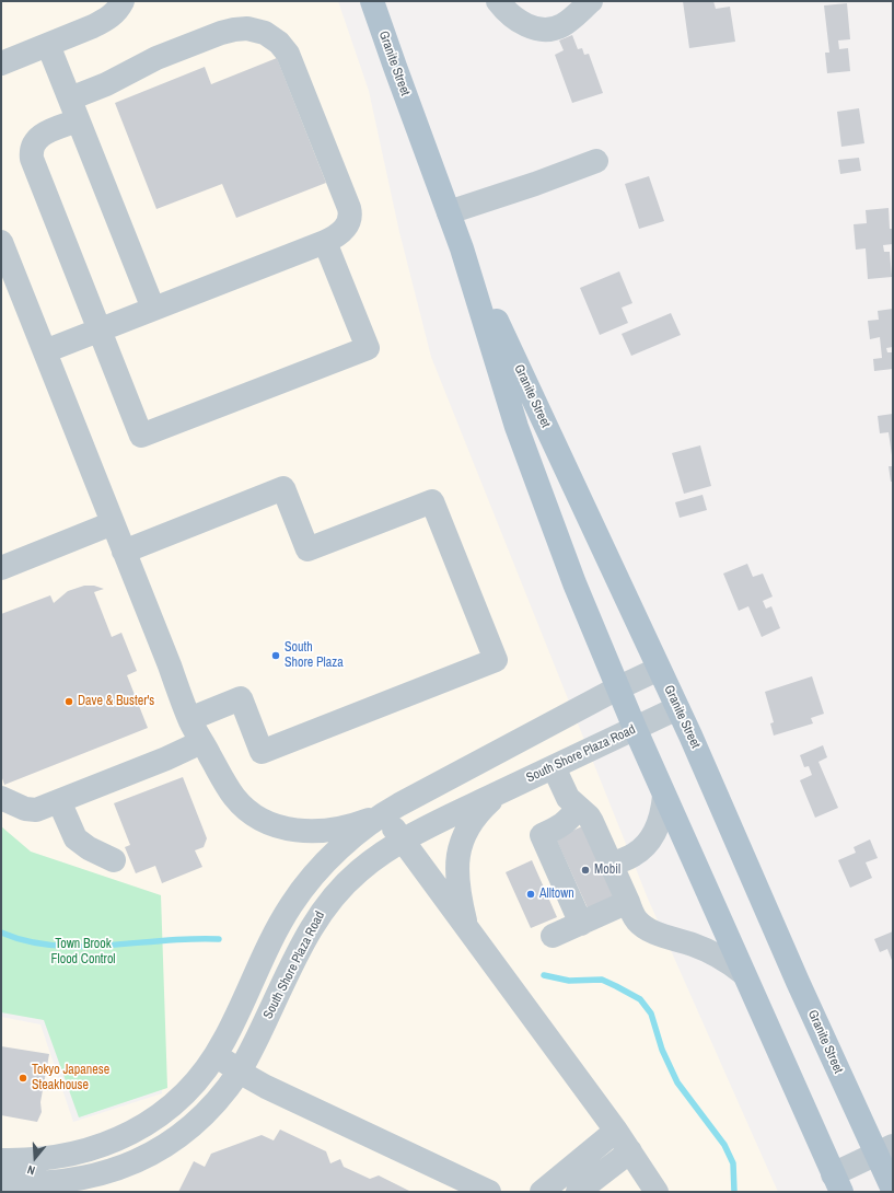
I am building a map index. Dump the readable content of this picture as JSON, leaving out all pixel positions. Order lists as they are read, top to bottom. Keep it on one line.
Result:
{"streets":{"main road":["Granite Street"],"street":["South Shore Plaza Road"]},"crossings":[["Granite Street","South Shore Plaza Road"]],"parks":["Town Brook Flood Control"],"places":["South Shore Plaza","Dave & Buster's","Mobil","Alltown","Tokyo Japanese Steakhouse"],"north":"bottom"}
